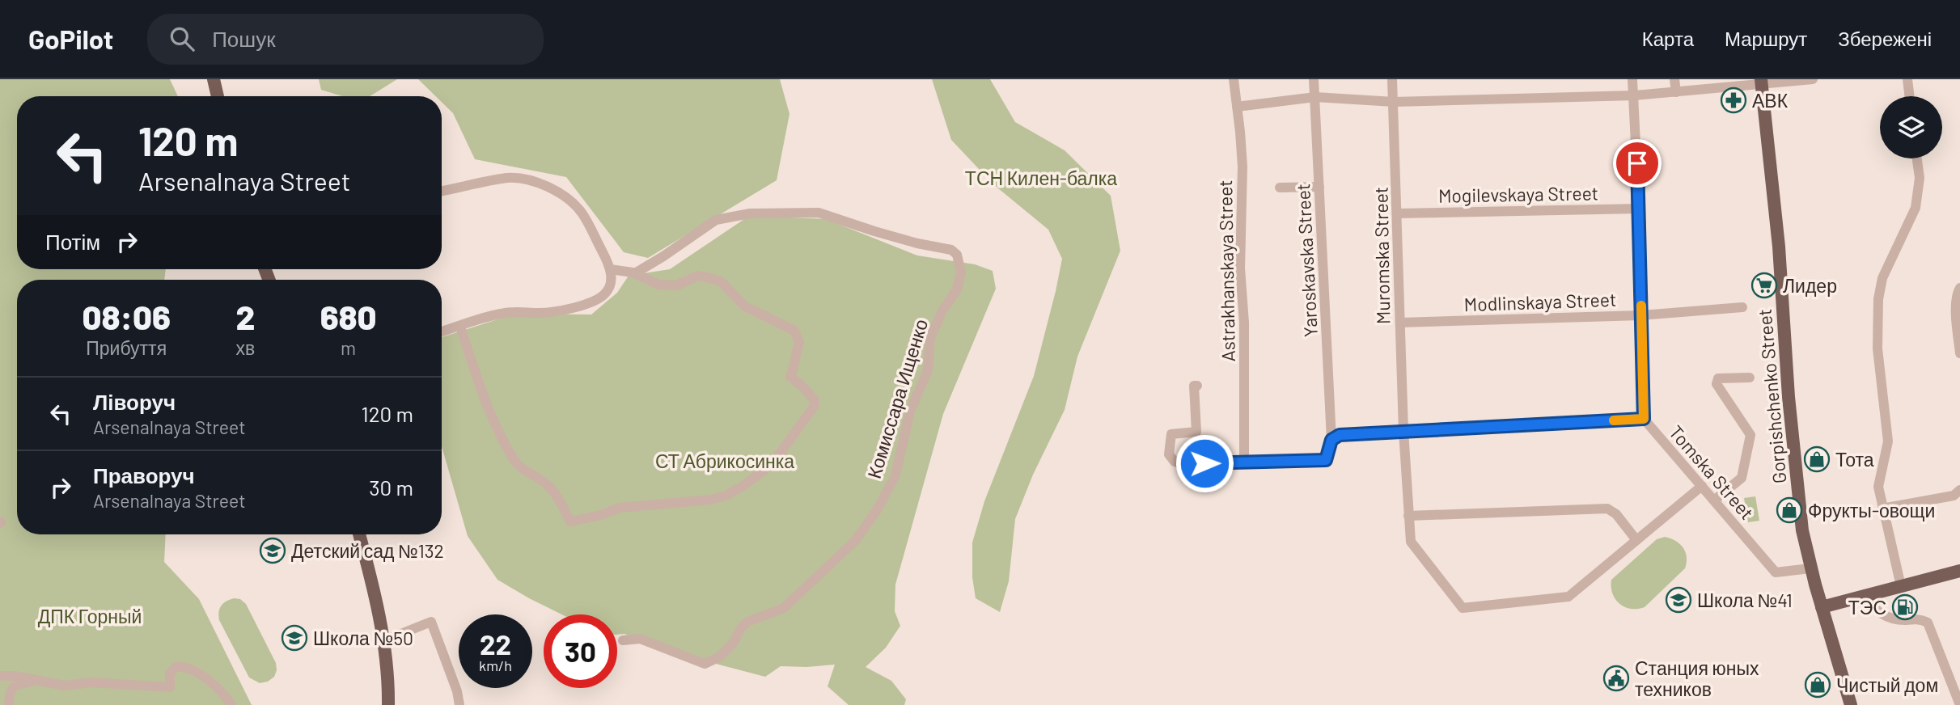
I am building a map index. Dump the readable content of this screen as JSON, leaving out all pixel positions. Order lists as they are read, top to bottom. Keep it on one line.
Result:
{"streets":{"main road":["Gorpishchenko Street"],"street":["Mogilevskaya Street","Muromska Street","Yaroskavska Street","Astrakhanskaya Street","Modlinskaya Street","Комиссара Ищенко","Tomska Street"]},"crossings":[["Mogilevskaya Street","Muromska Street"],["Mogilevskaya Street","Tomska Street"],["Muromska Street","Modlinskaya Street"],["Modlinskaya Street","Tomska Street"],["Gorpishchenko Street","Tomska Street"]],"parks":["ТСН Килен-балка","СТ Абрикосинка","ДПК Горный"],"places":{"pharmacy":["АВК"],"supermarket":["Лидер"],"shop":["Тота","Фрукты-овощи","Чистый дом"],"school or university":["Детский сад №132","Школа №41","Школа №50"],"fuel station":["ТЭС"],"public building":["Станция юных техников"]},"page":{"header":"GoPilot","search":"Пошук","nav":["Карта","Маршрут","Збережені"],"turn":["120 m","Arsenalnaya Street"],"then":"Потім","eta":["08:06","Прибуття","2","хв","680","m"],"list":[{"name":"Ліворуч","note":"Arsenalnaya Street","value":"120 m"},{"name":"Праворуч","note":"Arsenalnaya Street","value":"30 m"}],"speed":"22 km/h","limit":"30"}}
